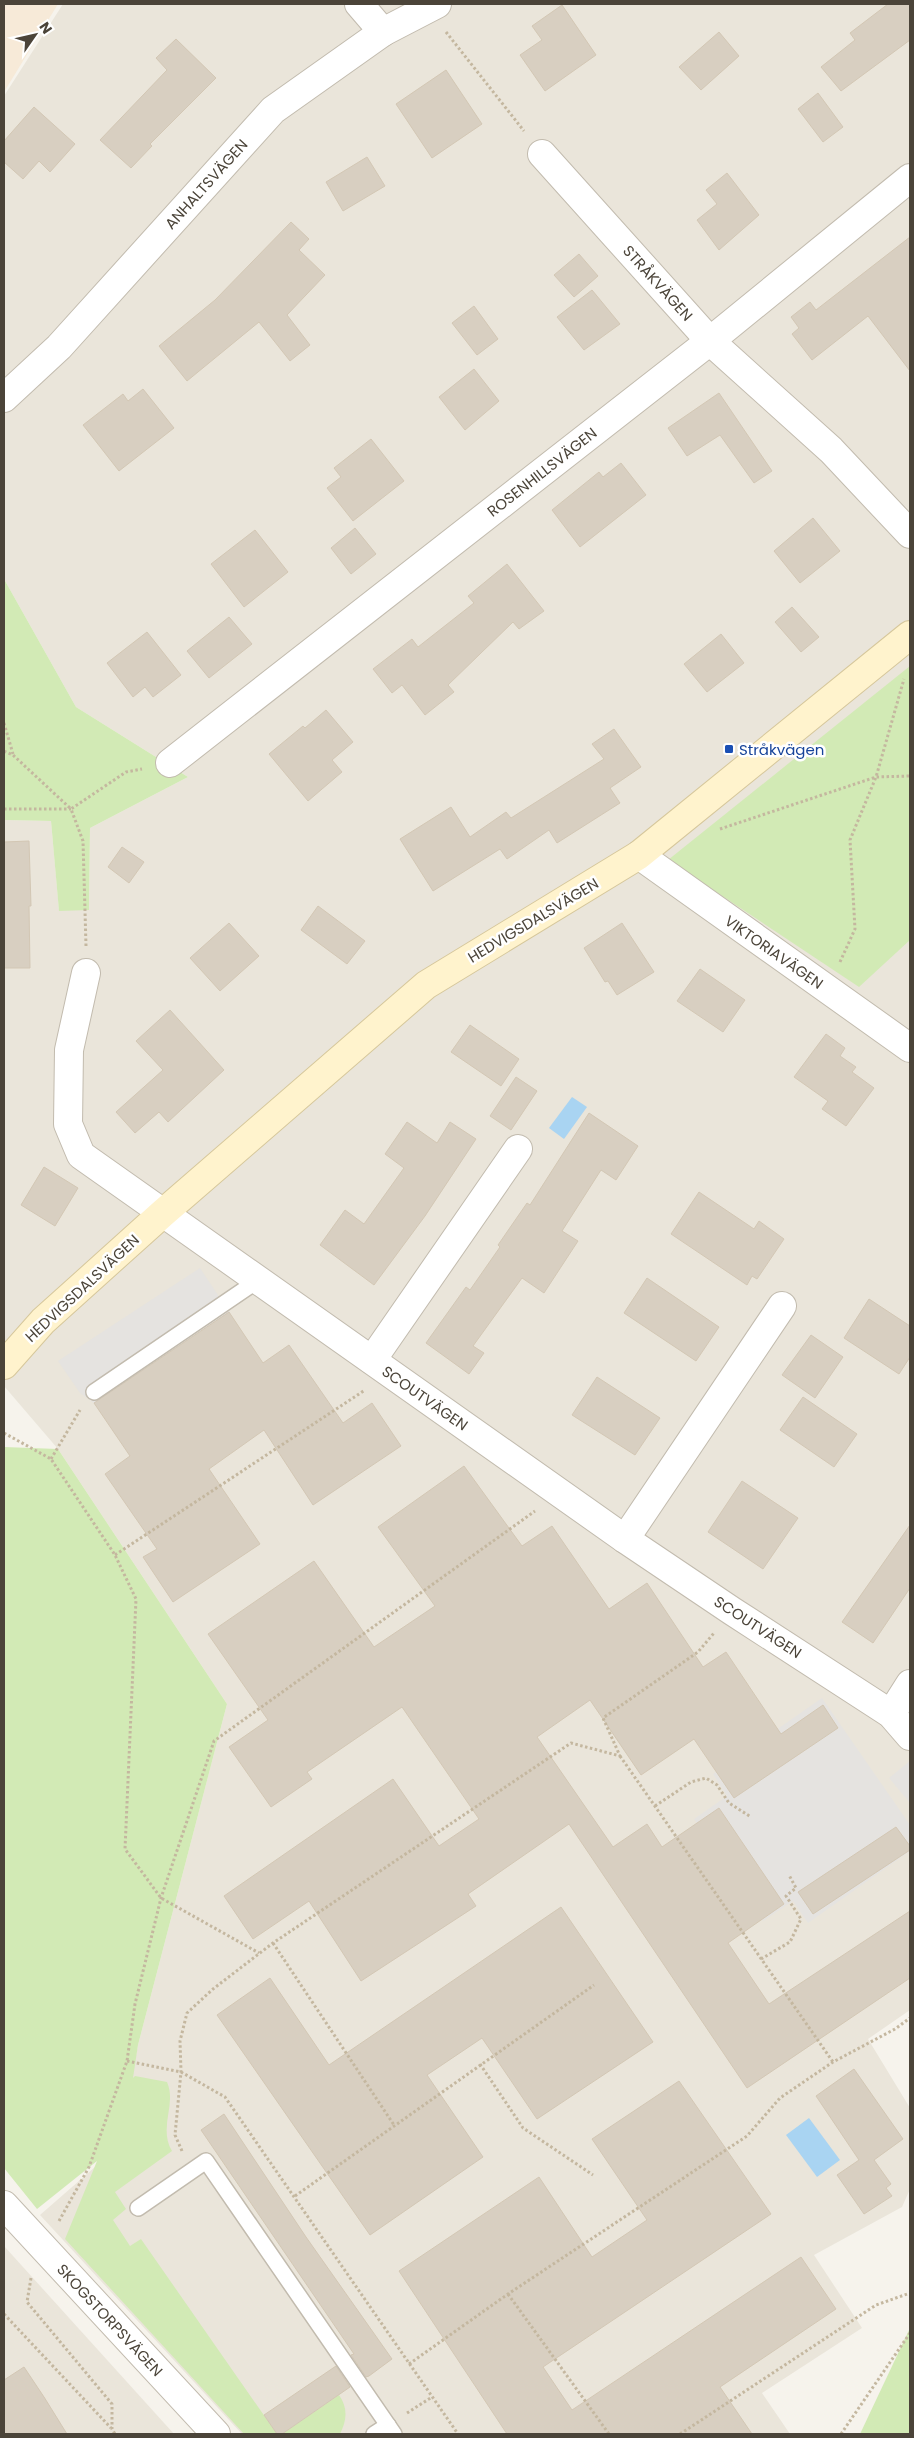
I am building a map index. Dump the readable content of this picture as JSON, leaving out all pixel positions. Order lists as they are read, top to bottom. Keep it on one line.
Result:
{"streets":{"street":["ANHALTSVÄGEN","STRÅKVÄGEN","ROSENHILLSVÄGEN","HEDVIGSDALSVÄGEN","VIKTORIAVÄGEN","SCOUTVÄGEN","SKOGSTORPSVÄGEN"]},"crossings":[["STRÅKVÄGEN","ROSENHILLSVÄGEN"],["HEDVIGSDALSVÄGEN","VIKTORIAVÄGEN"],["HEDVIGSDALSVÄGEN","SCOUTVÄGEN"]],"places":{"transit":["Stråkvägen"]},"north":"top right"}
